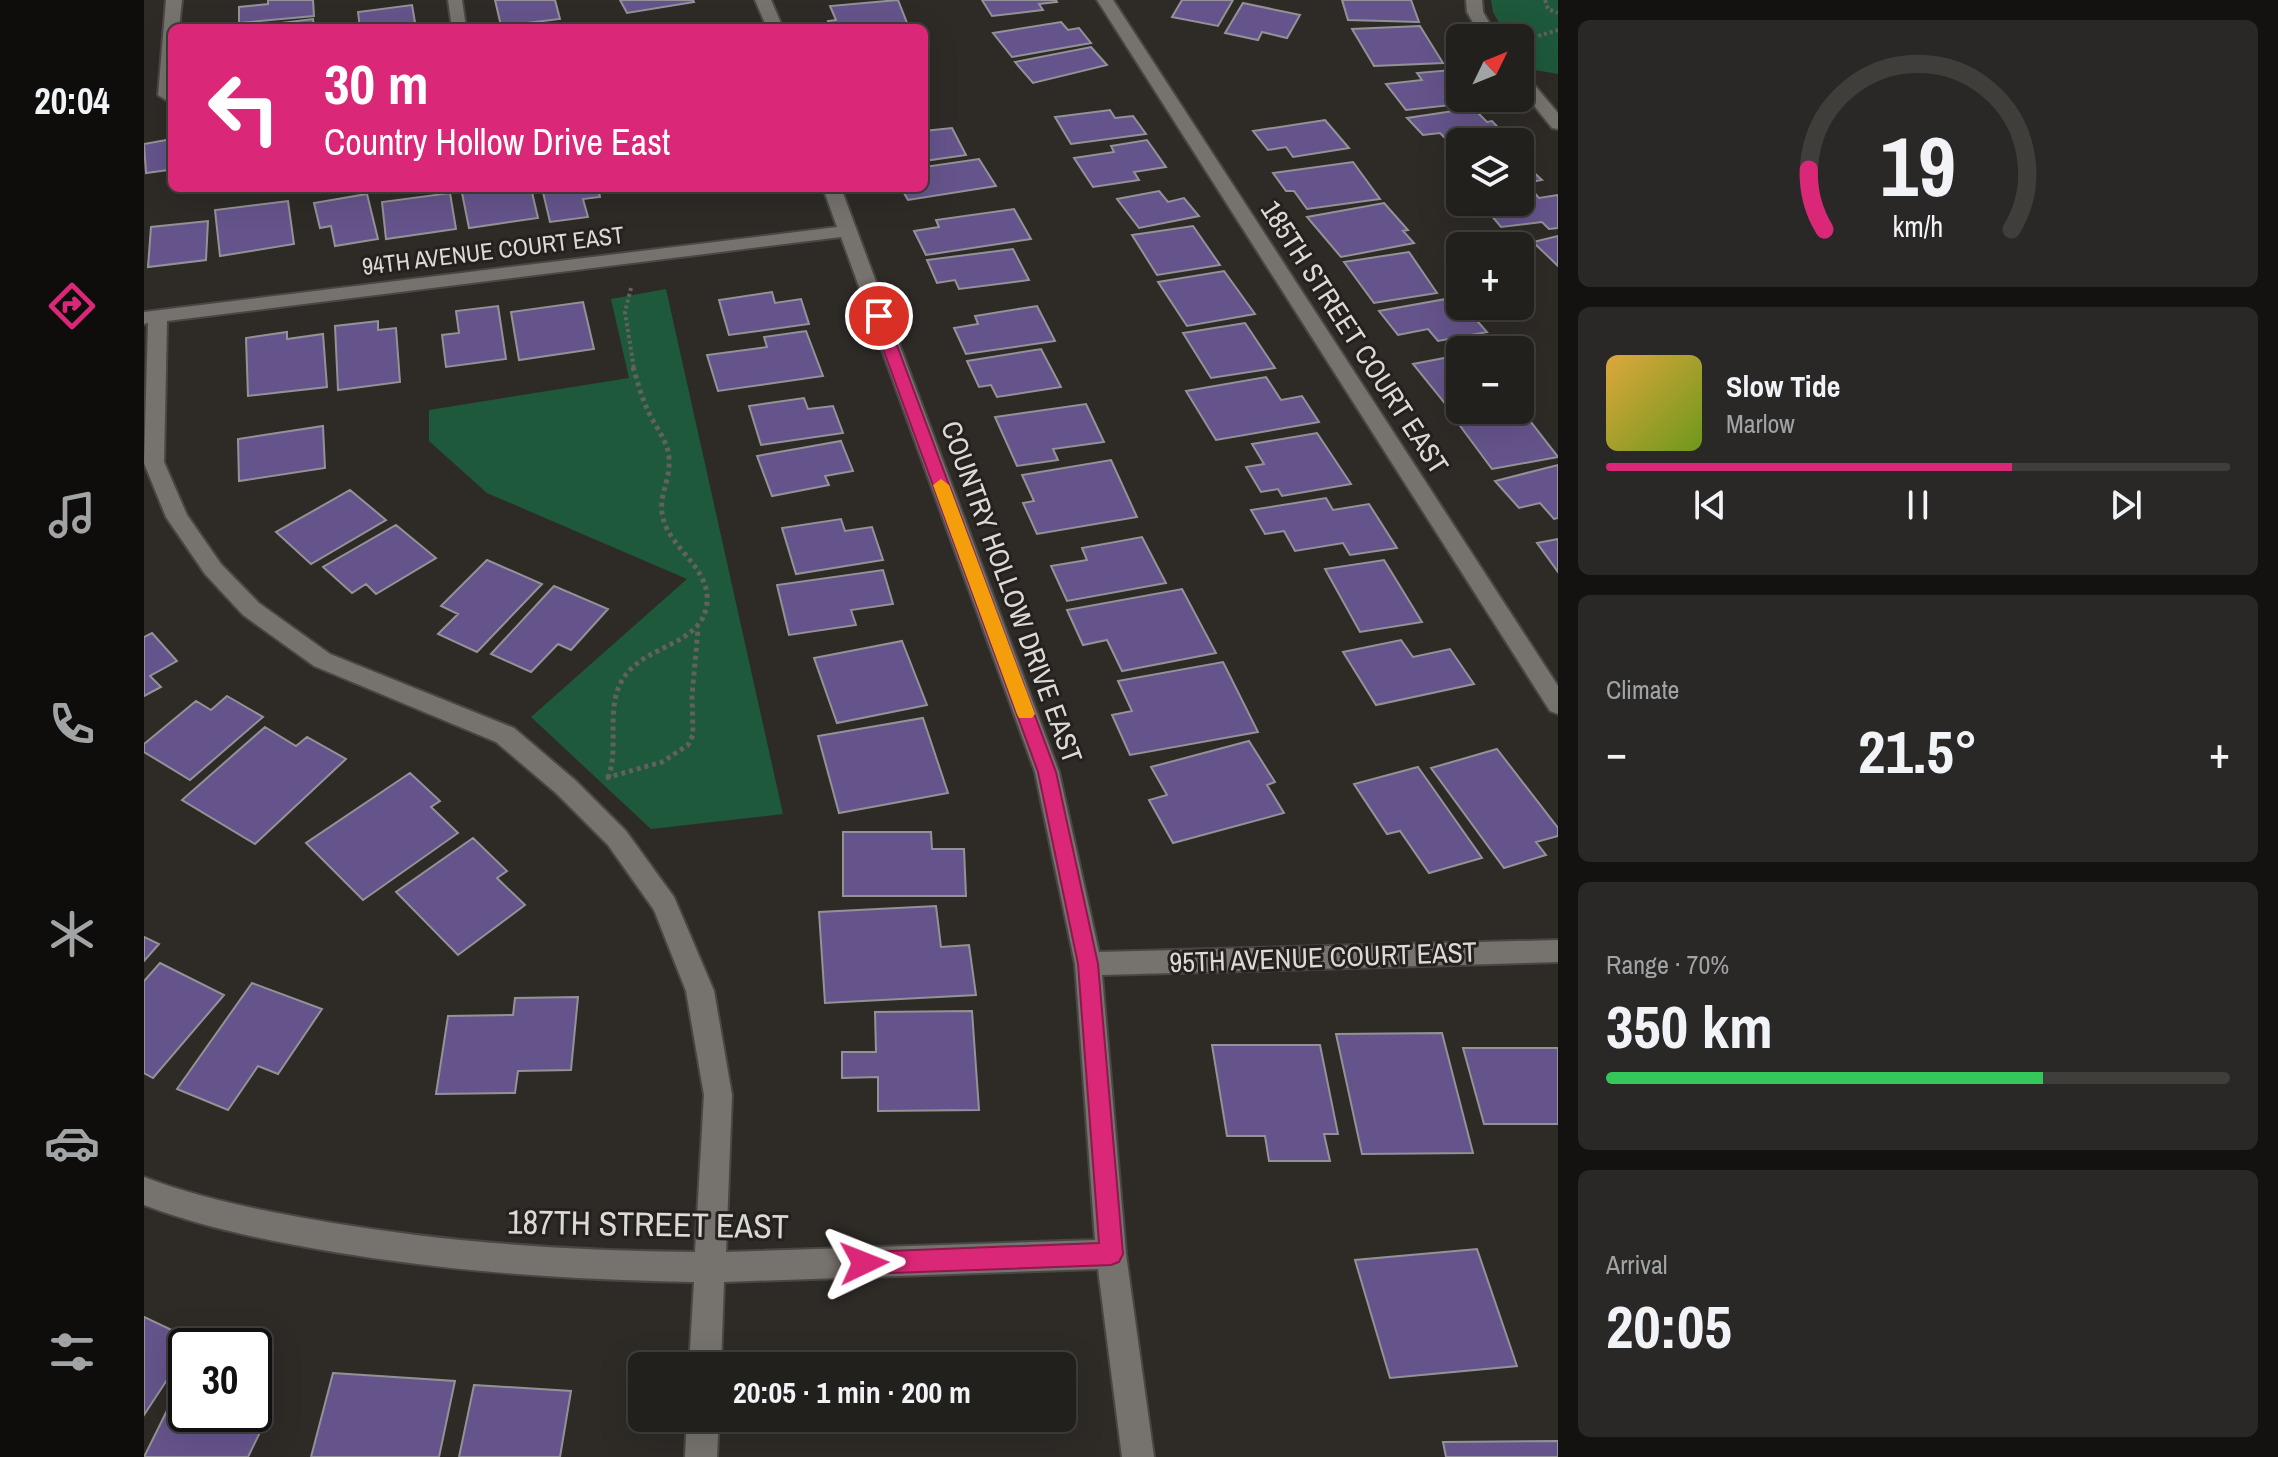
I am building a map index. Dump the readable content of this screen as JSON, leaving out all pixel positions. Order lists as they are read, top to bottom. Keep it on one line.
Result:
{"streets":{"street":["94TH AVENUE COURT EAST","185TH STREET COURT EAST","COUNTRY HOLLOW DRIVE EAST","95TH AVENUE COURT EAST","187TH STREET EAST"]},"crossings":[["94TH AVENUE COURT EAST","COUNTRY HOLLOW DRIVE EAST"],["COUNTRY HOLLOW DRIVE EAST","95TH AVENUE COURT EAST"],["COUNTRY HOLLOW DRIVE EAST","187TH STREET EAST"]],"north":"top right","page":{"tabs":"20:04","map_buttons":["+","−"],"turn":["30 m","Country Hollow Drive East"],"song":["Slow Tide","Marlow"],"tile":["Climate",["Range · 70%","350 km"],["Arrival","20:05"]],"heat":["−","21.5°","+"],"limit":"30","trip":"20:05 · 1 min · 200 m","gauge":["19","km/h"]}}
